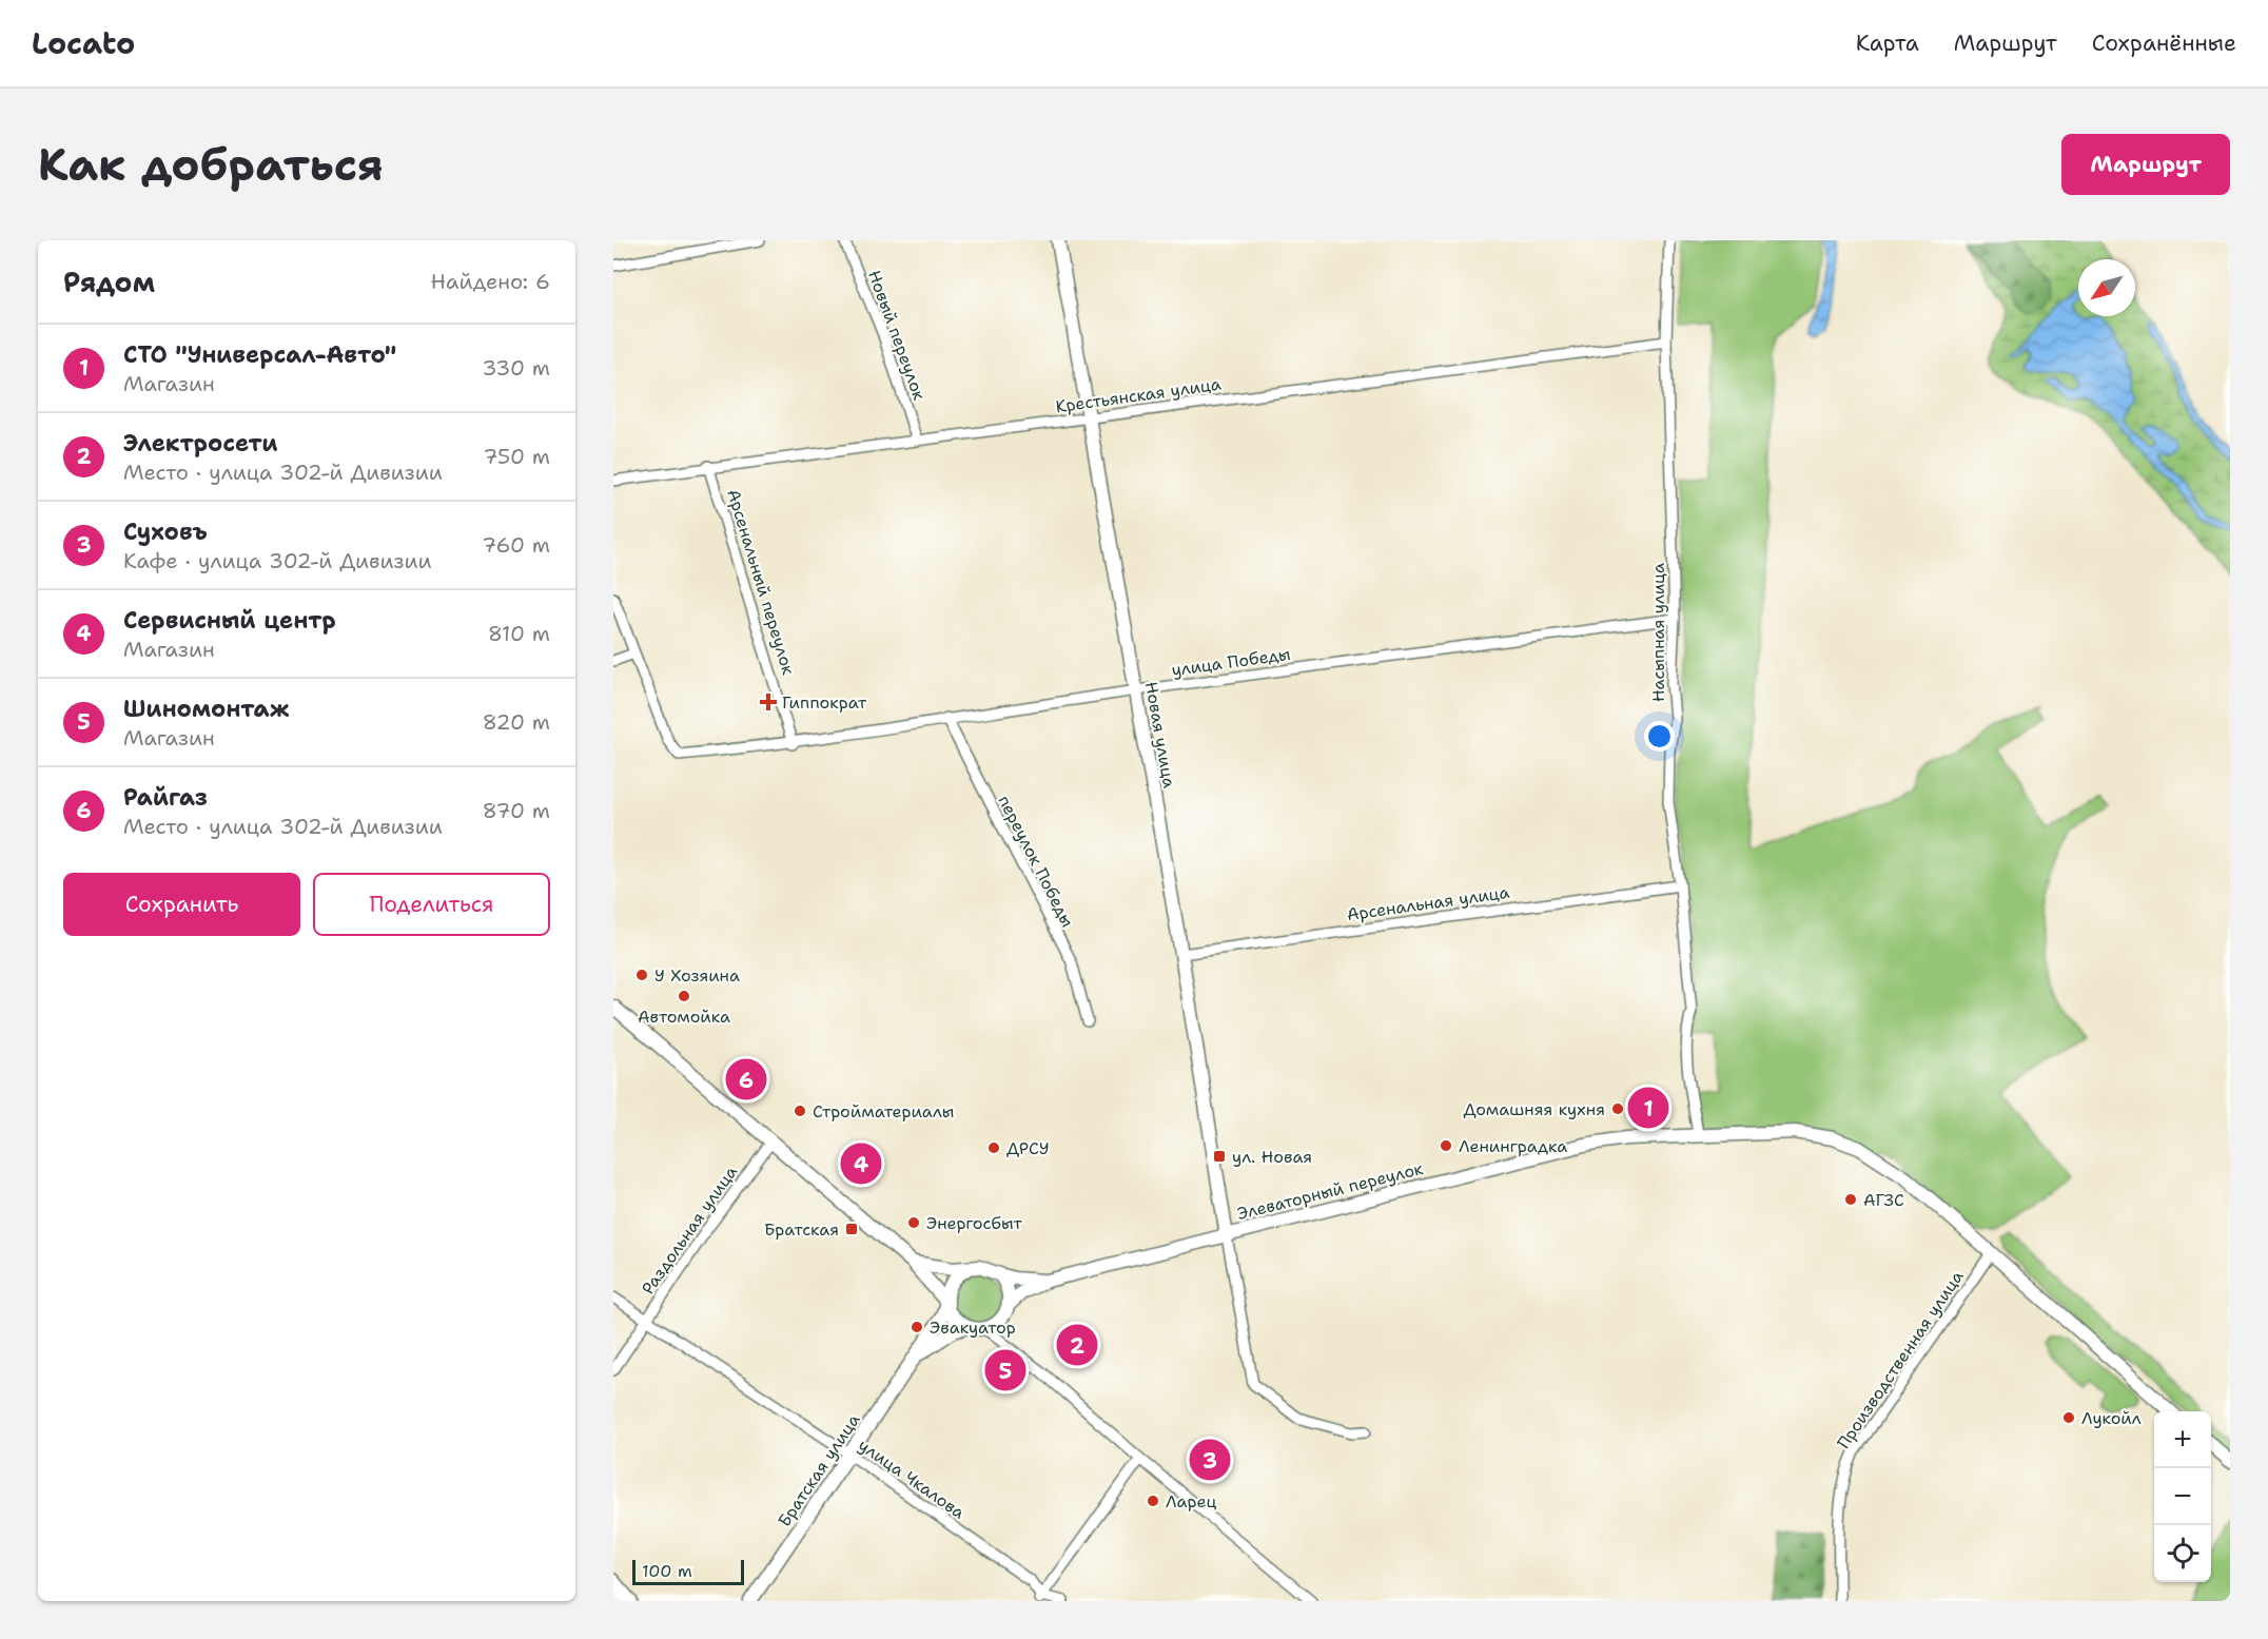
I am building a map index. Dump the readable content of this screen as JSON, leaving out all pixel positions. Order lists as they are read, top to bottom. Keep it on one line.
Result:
{"streets":{"main road":["Новая улица","Элеваторный переулок","Братская улица"],"street":["Новый переулок","Крестьянская улица","Арсенальный переулок","Насыпная улица","улица Победы","переулок Победы","Арсенальная улица","Раздольная улица","Производственная улица","улица Чкалова"]},"crossings":[["Новый переулок","Крестьянская улица"],["Крестьянская улица","Арсенальный переулок"],["Крестьянская улица","Насыпная улица"],["Крестьянская улица","Новая улица"],["Арсенальный переулок","улица Победы"],["Насыпная улица","улица Победы"],["Насыпная улица","Арсенальная улица"],["Насыпная улица","Элеваторный переулок"],["улица Победы","Новая улица"],["улица Победы","переулок Победы"],["Новая улица","Арсенальная улица"],["Новая улица","Элеваторный переулок"],["Элеваторный переулок","Производственная улица"],["Элеваторный переулок","Братская улица"],["Раздольная улица","улица Чкалова"],["Братская улица","улица Чкалова"]],"places":{"health":["Гиппократ"],"other":["У Хозяина","Автомойка","Домашняя кухня","Стройматериалы","Ленинградка","ДРСУ","АГЗС","Энергосбыт","Эвакуатор","Лукойл","Ларец"],"transit":["ул. Новая","Братская"]},"scale_bar":"100 m","north":"bottom left","page":{"header":"Locato","nav":["Карта","Маршрут","Сохранённые"],"buttons":["Маршрут",["Сохранить","Поделиться"]],"title":"Как добраться","heading":["Рядом","Найдено: 6"],"list":[{"mark":"1","name":"СТО \"Универсал-Авто\"","note":"Магазин","value":"330 m"},{"mark":"2","name":"Электросети","note":"Место · улица 302-й Дивизии","value":"750 m"},{"mark":"3","name":"Суховъ","note":"Кафе · улица 302-й Дивизии","value":"760 m"},{"mark":"4","name":"Сервисный центр","note":"Магазин","value":"810 m"},{"mark":"5","name":"Шиномонтаж","note":"Магазин","value":"820 m"},{"mark":"6","name":"Райгаз","note":"Место · улица 302-й Дивизии","value":"870 m"}],"pins":["6","1","4","2","5","3"],"map_buttons":["+","−"],"scale":"100 m"}}
